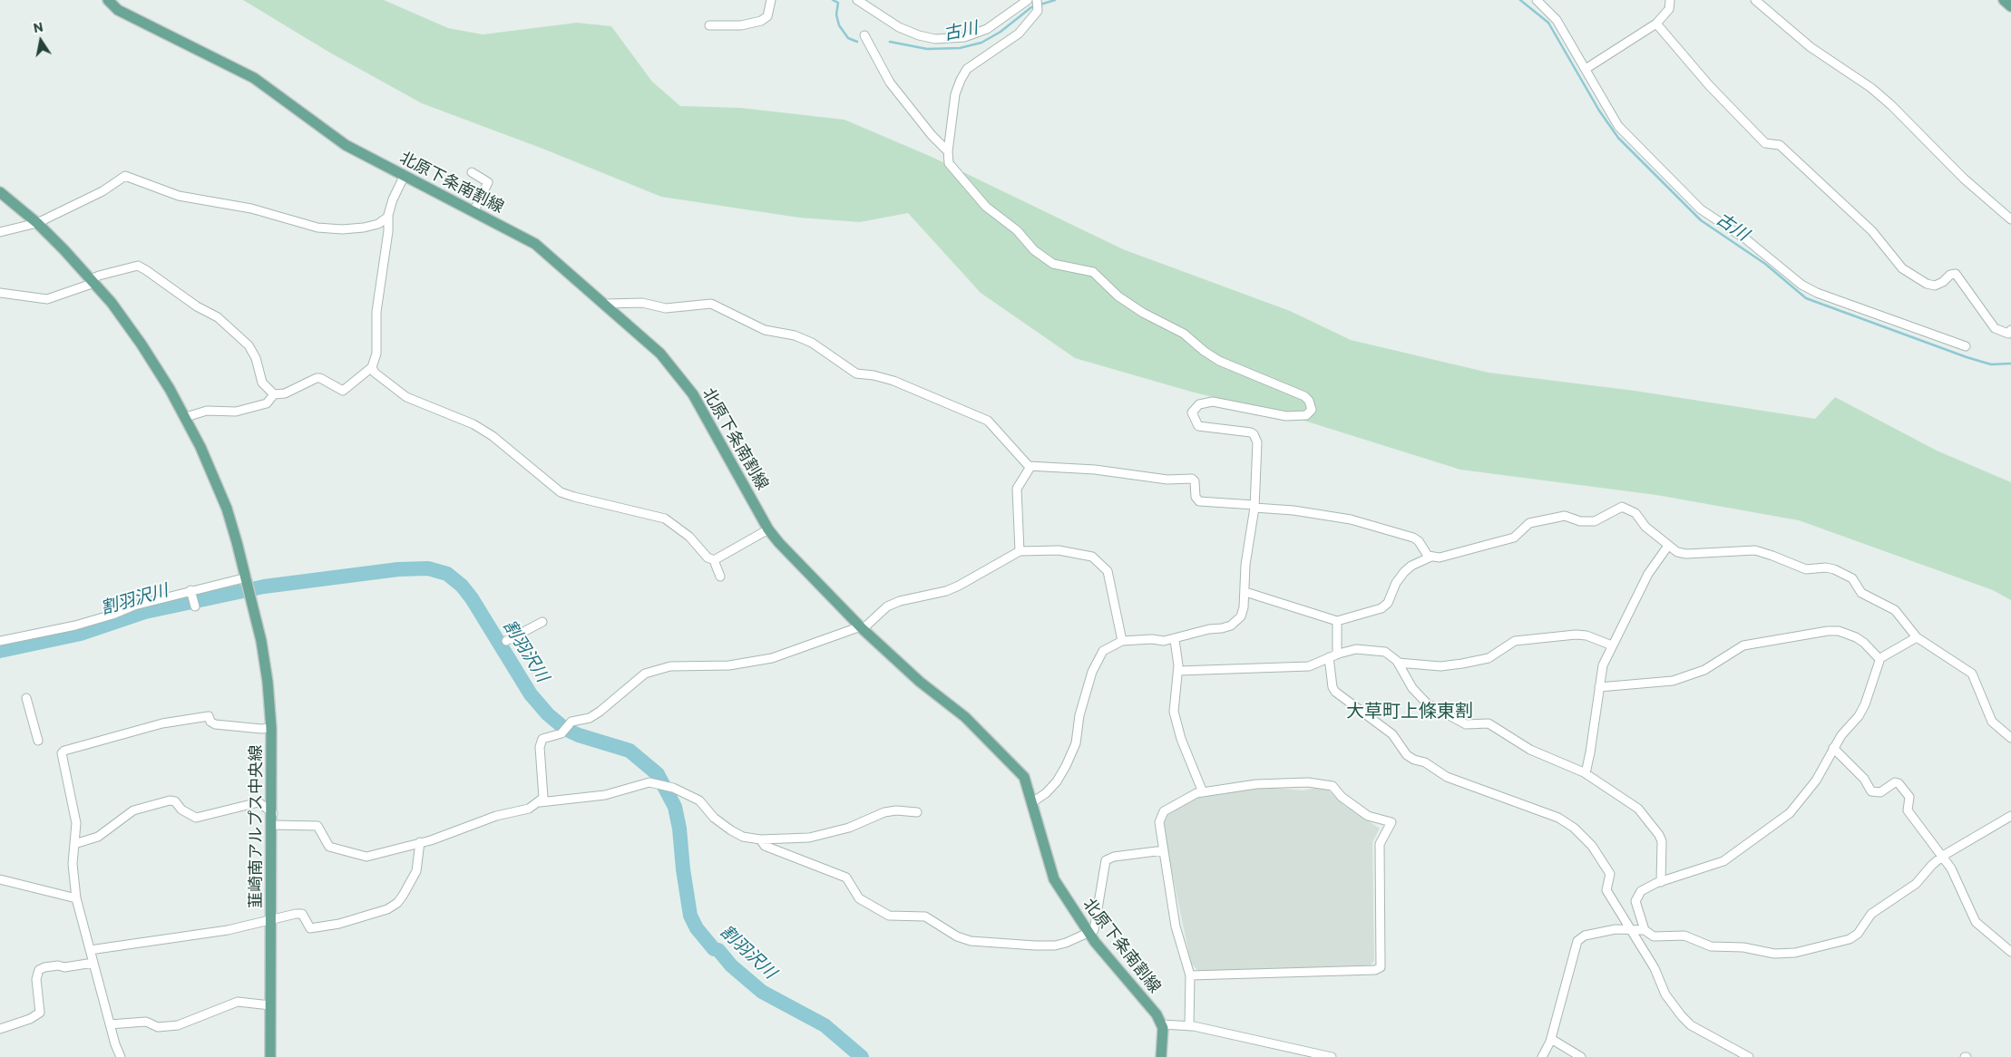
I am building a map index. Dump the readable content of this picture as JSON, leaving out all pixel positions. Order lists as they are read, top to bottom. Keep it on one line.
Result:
{"streets":{"main road":["北原下条南割線","韮崎南アルプス中央線"]},"districts":["大草町上條東割"],"water":["古川","割羽沢川"],"north":"top"}
